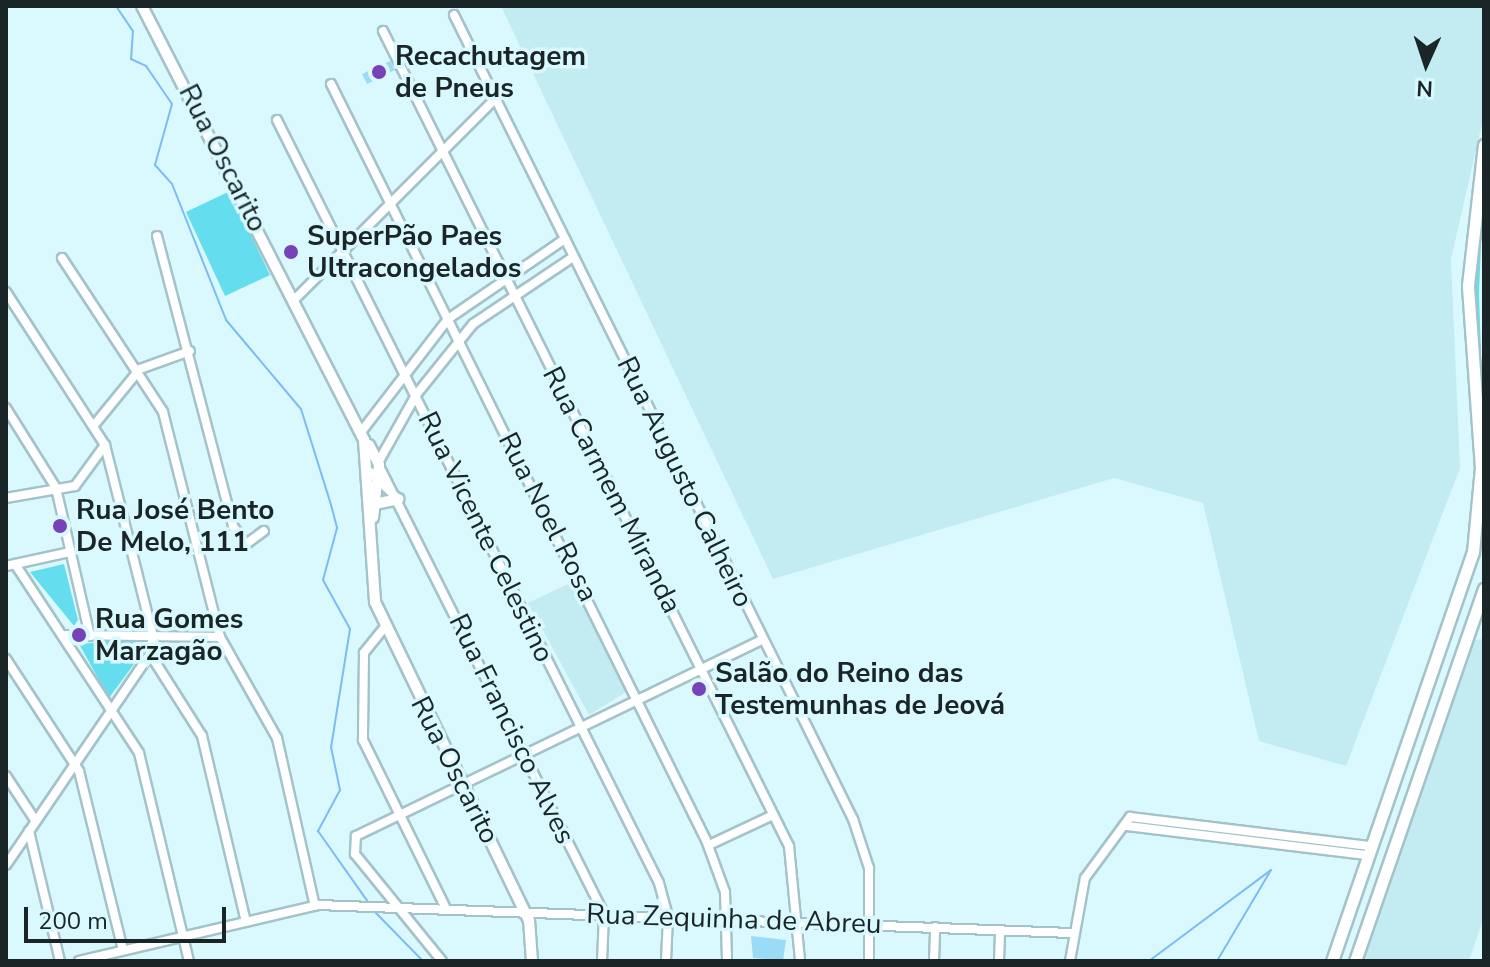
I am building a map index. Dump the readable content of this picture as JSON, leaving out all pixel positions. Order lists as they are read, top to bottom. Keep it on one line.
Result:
{"streets":{"main road":["Rua Oscarito"],"street":["Rua Augusto Calheiro","Rua Carmem Miranda","Rua Noel Rosa","Rua Vicente Celestino","Rua Francisco Alves","Rua Zequinha de Abreu"]},"crossings":[["Rua Oscarito","Rua Francisco Alves"],["Rua Oscarito","Rua Zequinha de Abreu"],["Rua Augusto Calheiro","Rua Zequinha de Abreu"],["Rua Carmem Miranda","Rua Zequinha de Abreu"],["Rua Noel Rosa","Rua Zequinha de Abreu"],["Rua Vicente Celestino","Rua Zequinha de Abreu"],["Rua Francisco Alves","Rua Zequinha de Abreu"]],"places":["Recachutagem de Pneus","SuperPão Paes Ultracongelados","Rua José Bento De Melo, 111","Rua Gomes Marzagão","Salão do Reino das Testemunhas de Jeová"],"scale_bar":"200 m","north":"bottom"}
